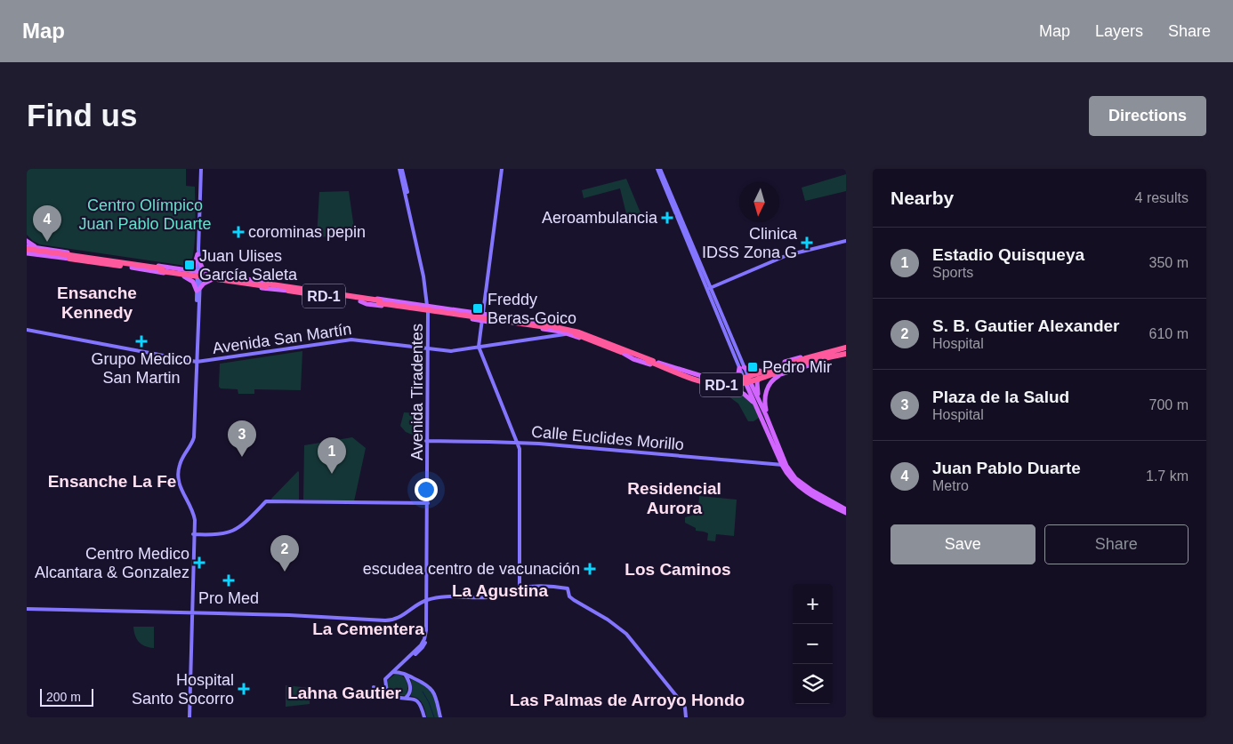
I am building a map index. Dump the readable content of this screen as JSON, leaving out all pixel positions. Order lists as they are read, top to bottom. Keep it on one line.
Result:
{"streets":{"highway":["RD-1"],"main road":["Avenida San Martín","Avenida Tiradentes","Calle Euclides Morillo"]},"crossings":[["RD-1","Avenida San Martín"],["RD-1","Avenida Tiradentes"],["Avenida San Martín","Avenida Tiradentes"],["Avenida Tiradentes","Calle Euclides Morillo"]],"districts":["Ensanche Kennedy","Ensanche La Fe","Residencial Aurora","Los Caminos","La Agustina","La Cementera","Lahna Gautier","Las Palmas de Arroyo Hondo"],"parks":["Centro Olímpico Juan Pablo Duarte"],"places":{"health":["Aeroambulancia","corominas pepin","Clinica IDSS Zona G","Grupo Medico San Martin","Centro Medico Alcantara & Gonzalez","escudea centro de vacunación","Pro Med","Hospital Santo Socorro"],"transit":["Juan Ulises García Saleta","Freddy Beras-Goico","Pedro Mir"]},"scale_bar":"200 m","north":"bottom","page":{"header":"Map","nav":["Map","Layers","Share"],"buttons":["Directions",["Save","Share"]],"title":"Find us","heading":["Nearby","4 results"],"pins":["4","3","1","2"],"list":[{"mark":"1","name":"Estadio Quisqueya","note":"Sports","value":"350 m"},{"mark":"2","name":"S. B. Gautier Alexander","note":"Hospital","value":"610 m"},{"mark":"3","name":"Plaza de la Salud","note":"Hospital","value":"700 m"},{"mark":"4","name":"Juan Pablo Duarte","note":"Metro","value":"1.7 km"}],"map_buttons":["+","−"],"scale":"200 m"}}
